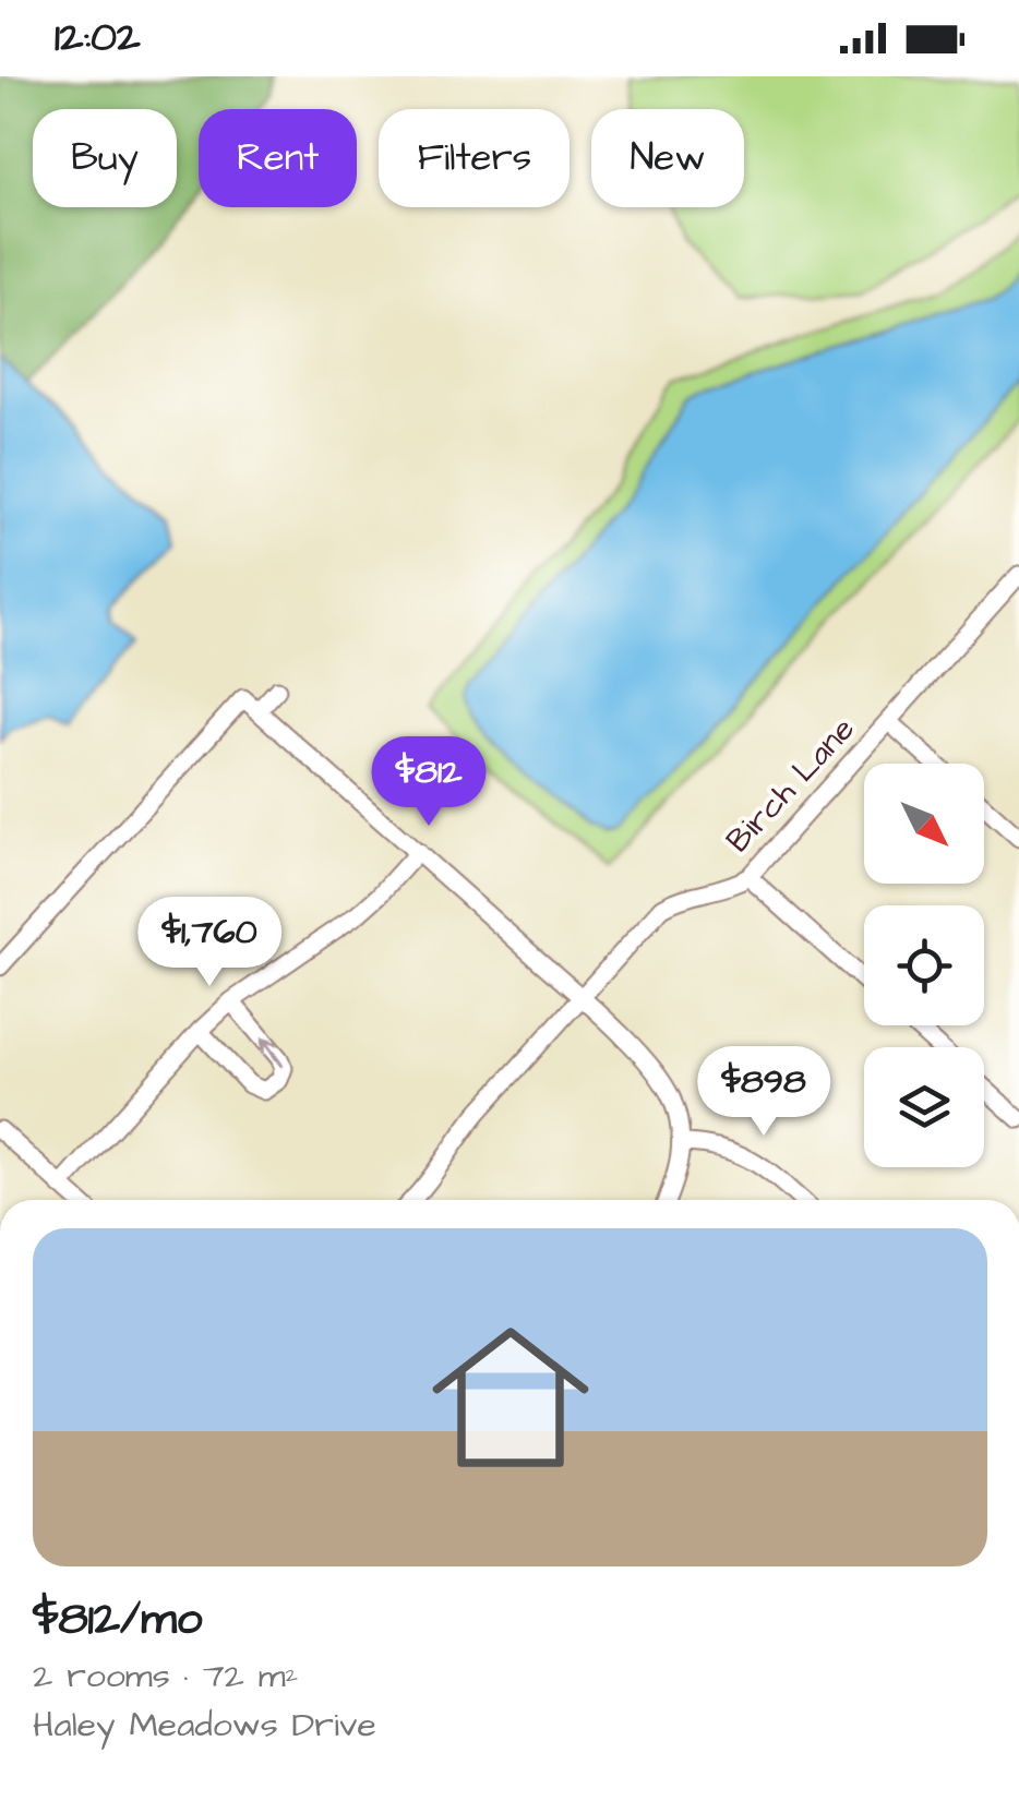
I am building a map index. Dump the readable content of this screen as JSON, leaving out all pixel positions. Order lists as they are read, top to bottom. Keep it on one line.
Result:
{"streets":{"street":["Birch Lane"]},"north":"bottom right","page":{"status":"12:02","chip":["Buy","Rent","Filters","New"],"price":["$812","$1,760","$898"],"list":[{"name":"$812/mo","note":"2 rooms · 72 m² · Haley Meadows Drive"}]}}
